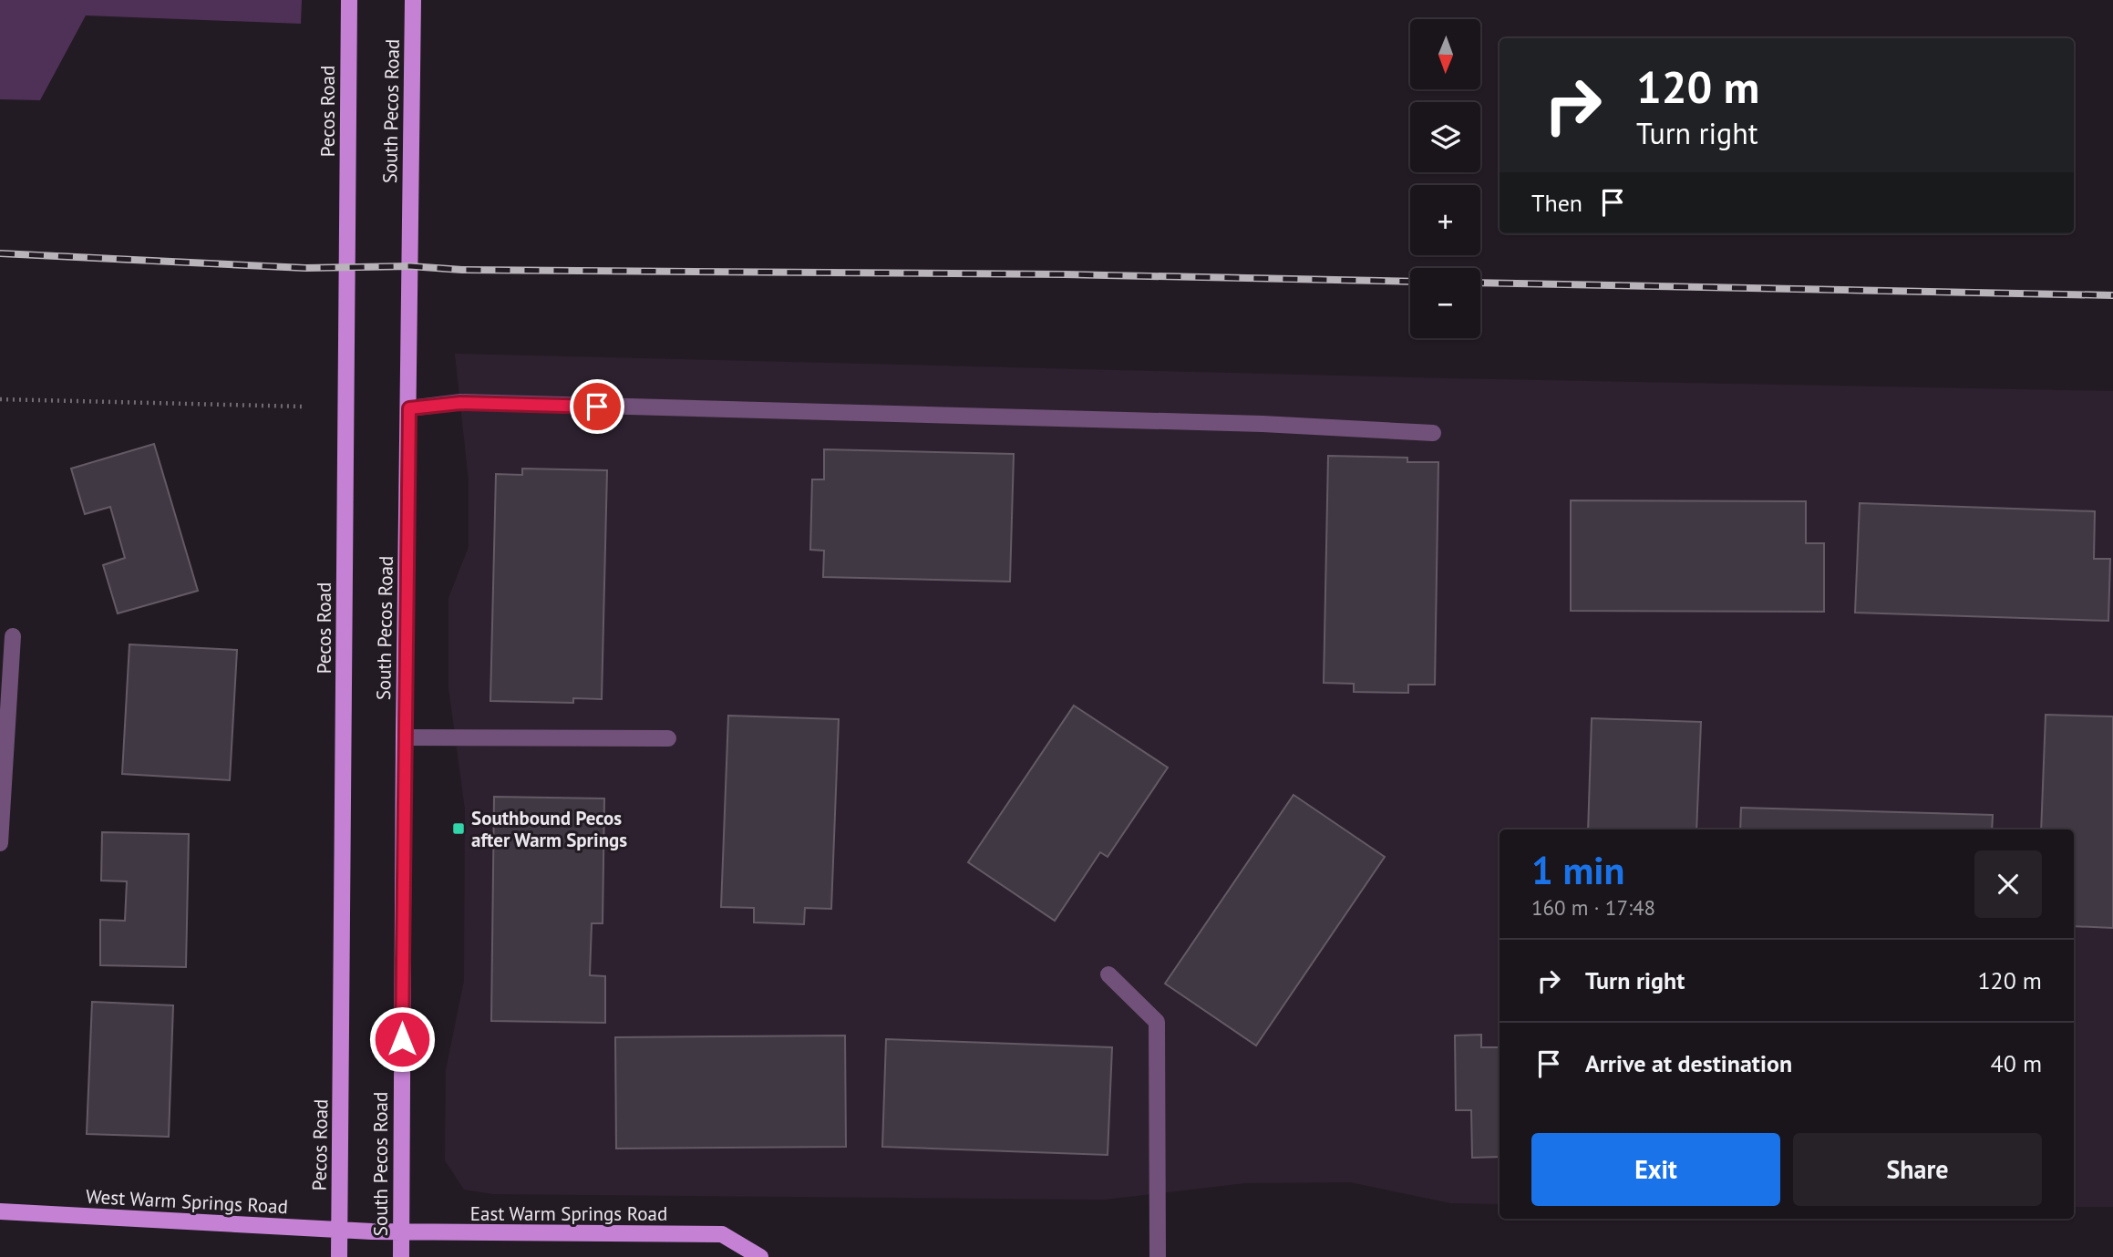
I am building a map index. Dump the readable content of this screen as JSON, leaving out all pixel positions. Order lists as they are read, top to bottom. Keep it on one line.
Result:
{"streets":{"main road":["Pecos Road","South Pecos Road","West Warm Springs Road","East Warm Springs Road"]},"crossings":[["Pecos Road","West Warm Springs Road"],["South Pecos Road","East Warm Springs Road"],["West Warm Springs Road","East Warm Springs Road"]],"places":{"transit":["Southbound Pecos after Warm Springs"]},"north":"bottom","page":{"map_buttons":["+","−"],"turn":["120 m","Turn right"],"then":"Then","heading":["1 min","160 m · 17:48"],"list":[{"name":"Turn right","value":"120 m"},{"name":"Arrive at destination","value":"40 m"}],"buttons":["Exit","Share"]}}
